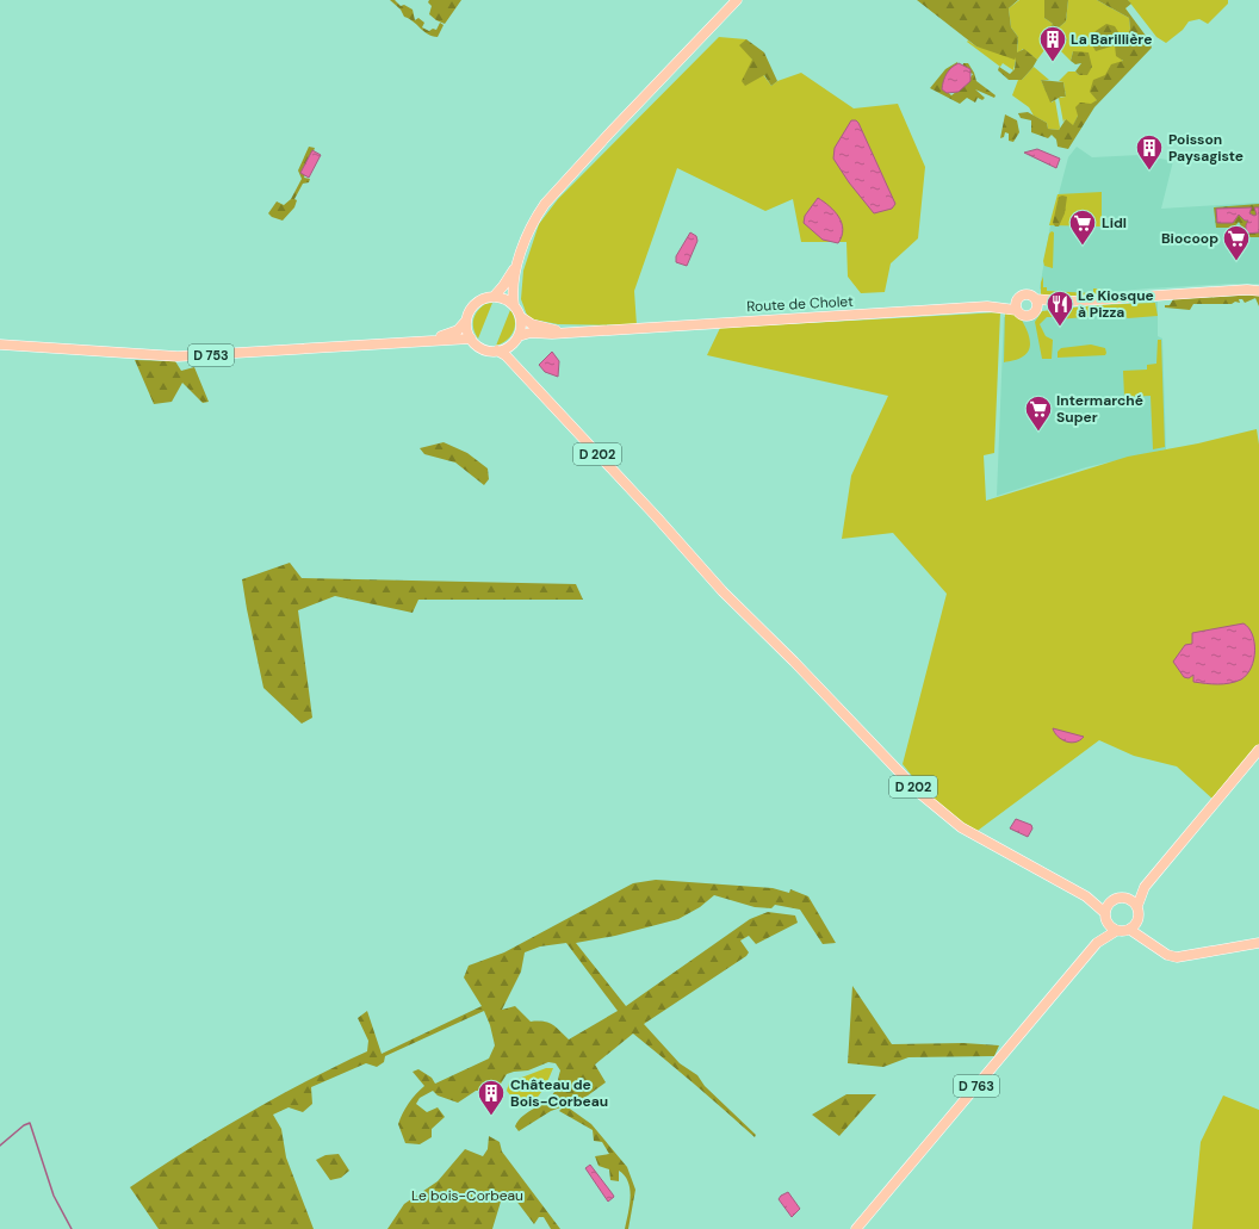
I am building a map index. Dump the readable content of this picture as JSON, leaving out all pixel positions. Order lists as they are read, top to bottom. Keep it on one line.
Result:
{"streets":{"main road":["Route de Cholet","D 753","D 202","D 763"]},"crossings":[["D 753","D 202"],["D 202","D 763"]],"parks":["Le bois-Corbeau"],"places":{"building":["La Barillière","Poisson Paysagiste","Château de Bois-Corbeau"],"supermarket":["Lidl","Biocoop","Intermarché Super"],"restaurant":["Le Kiosque à Pizza"]}}
